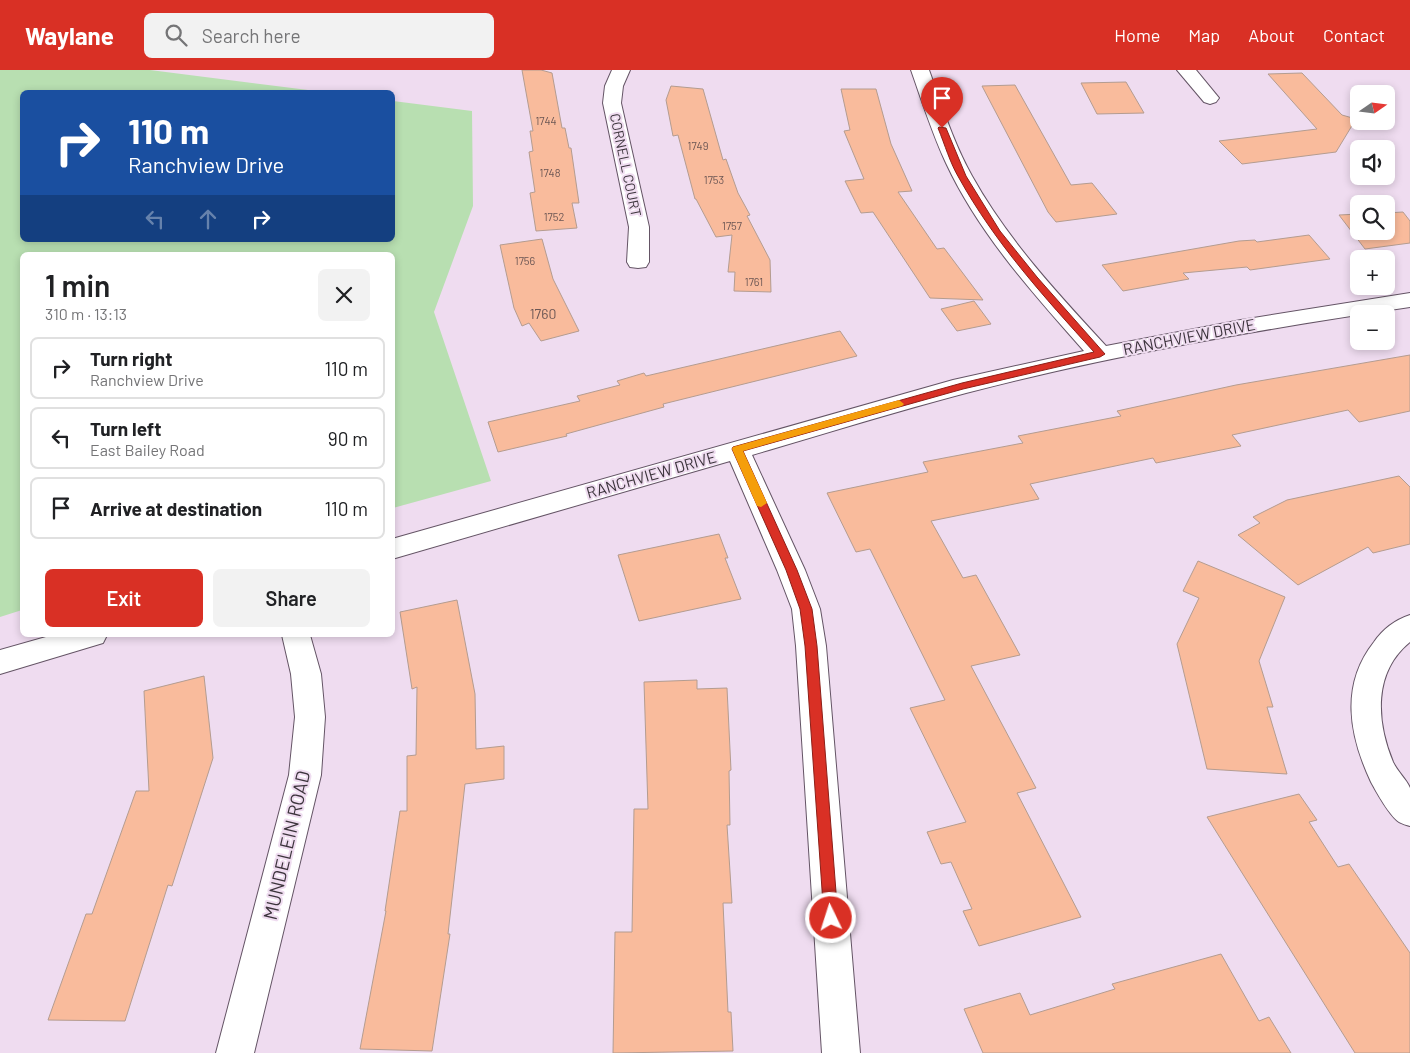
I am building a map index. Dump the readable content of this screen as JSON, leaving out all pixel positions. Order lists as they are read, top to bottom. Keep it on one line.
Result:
{"streets":{"street":["CORNELL COURT","RANCHVIEW DRIVE","MUNDELEIN ROAD"]},"house_numbers":["1744","1749","1748","1753","1752","1757","1756","1761","1760"],"north":"right","page":{"header":"Waylane","search":"Search here","nav":["Home","Map","About","Contact"],"map_buttons":["+","−"],"turn":["110 m","Ranchview Drive"],"heading":["1 min","310 m · 13:13"],"list":[{"name":"Turn right","note":"Ranchview Drive","value":"110 m"},{"name":"Turn left","note":"East Bailey Road","value":"90 m"},{"name":"Arrive at destination","value":"110 m"}],"buttons":["Exit","Share"]}}
